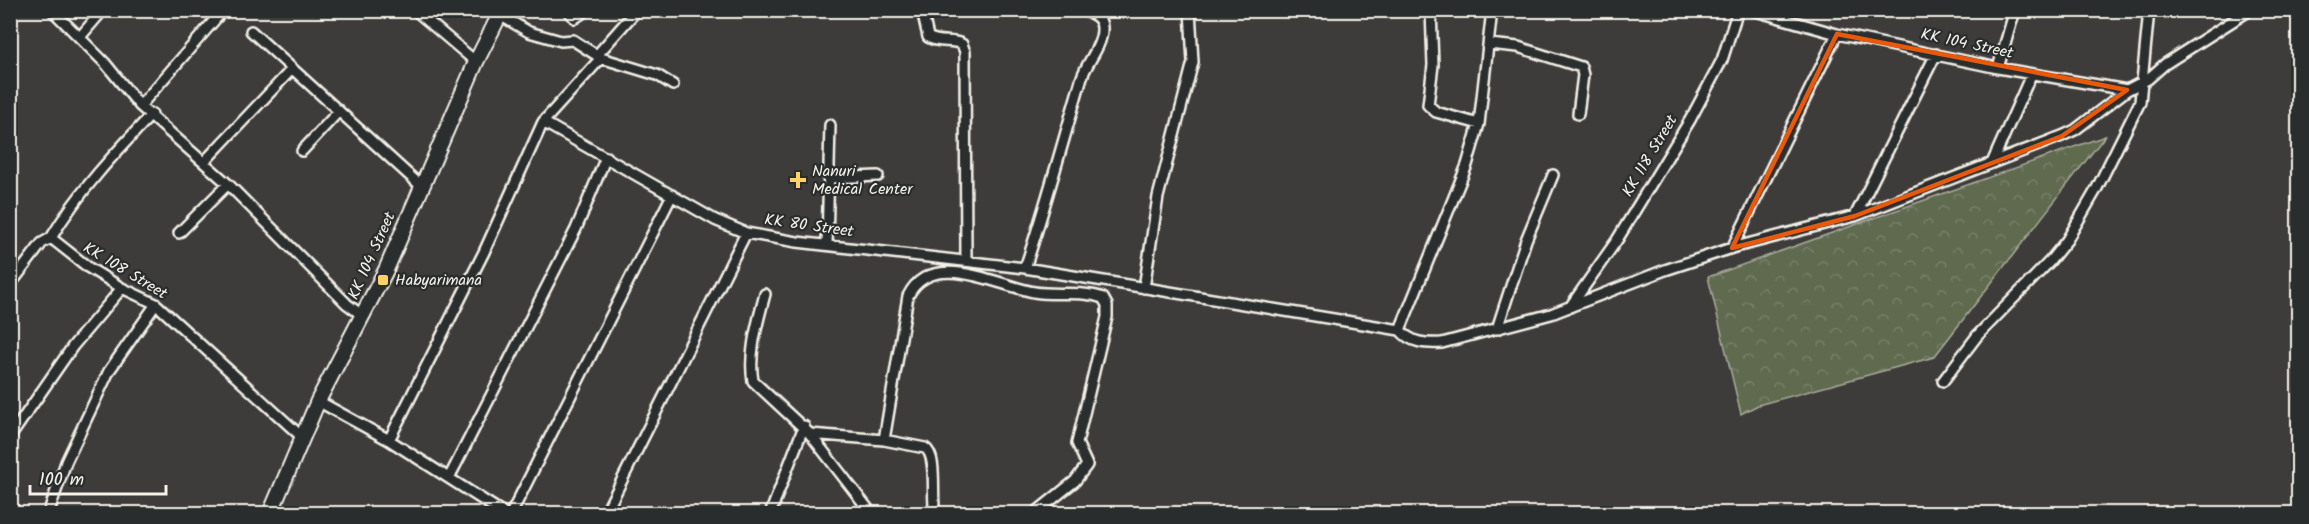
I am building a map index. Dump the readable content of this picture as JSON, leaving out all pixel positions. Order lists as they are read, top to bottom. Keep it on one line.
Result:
{"streets":{"street":["KK 104 Street","KK 118 Street","KK 80 Street","KK 108 Street"]},"crossings":[["KK 104 Street","KK 80 Street"],["KK 104 Street","KK 108 Street"],["KK 118 Street","KK 80 Street"]],"places":{"health":["Nanuri Medical Center"],"transit":["Habyarimana"]},"scale_bar":"100 m"}
